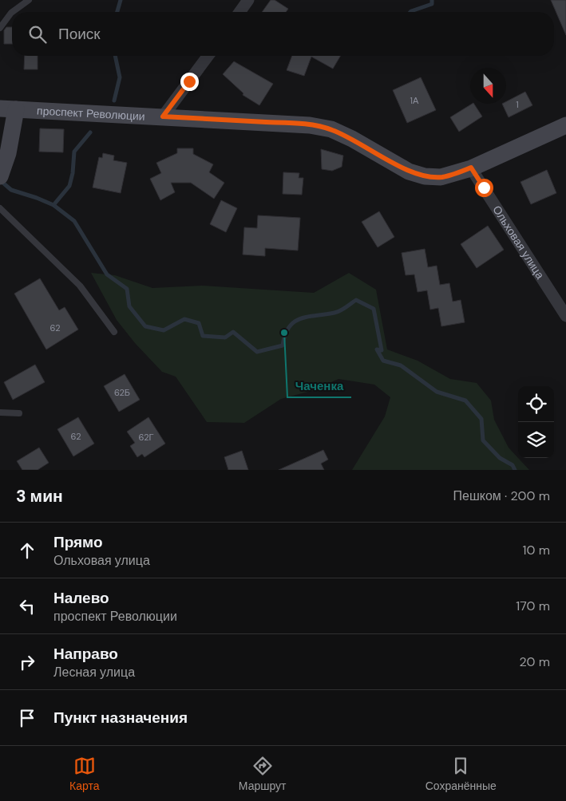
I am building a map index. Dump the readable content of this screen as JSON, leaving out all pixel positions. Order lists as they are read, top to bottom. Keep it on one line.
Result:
{"streets":{"street":["проспект Революции","Ольховая улица"]},"crossings":[["проспект Революции","Ольховая улица"]],"places":["Чаченка"],"house_numbers":["1А","1","62","62Б","62","62Г"],"north":"bottom","page":{"search":"Поиск","heading":["3 мин","Пешком · 200 m"],"list":[["Прямо","Ольховая улица","10 m"],["Налево","проспект Революции","170 m"],["Направо","Лесная улица","20 m"],"Пункт назначения"],"nav":["Карта","Маршрут","Сохранённые"]}}
